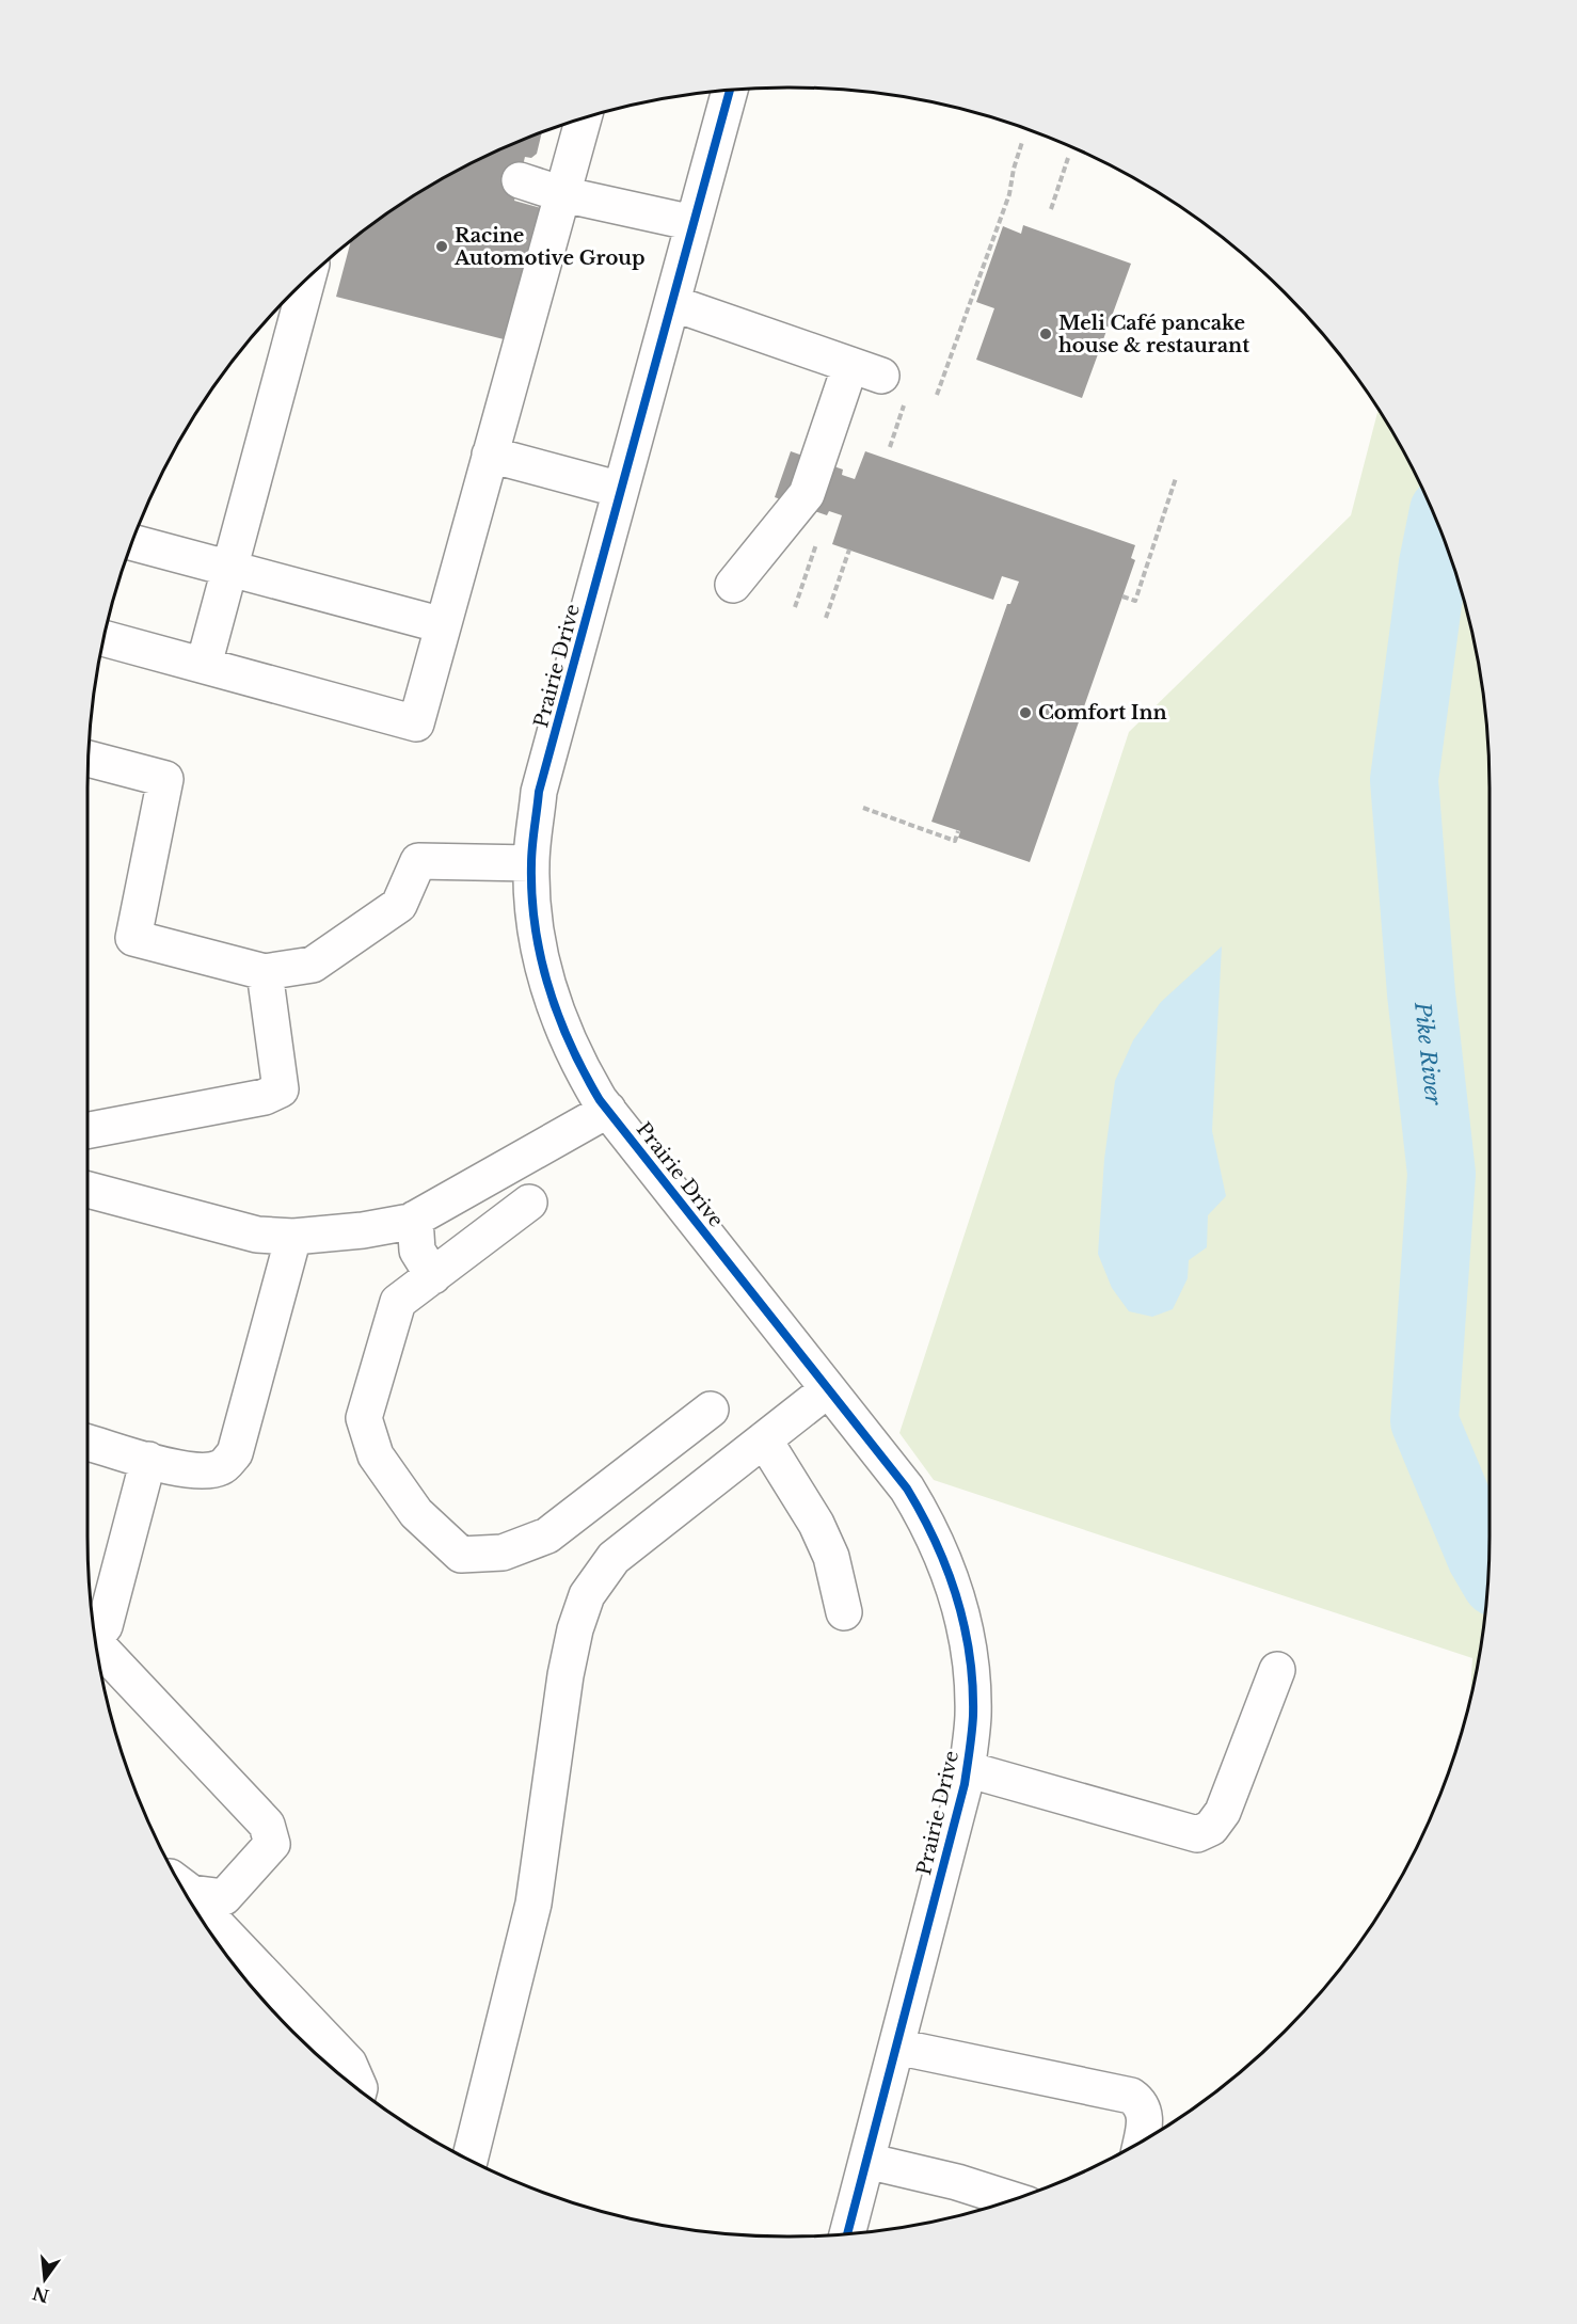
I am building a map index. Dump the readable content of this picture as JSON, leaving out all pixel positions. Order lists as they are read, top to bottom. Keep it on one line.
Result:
{"streets":{"street":["Prairie Drive"]},"water":["Pike River"],"places":["Racine Automotive Group","Meli Café pancake house & restaurant","Comfort Inn"],"north":"bottom"}
